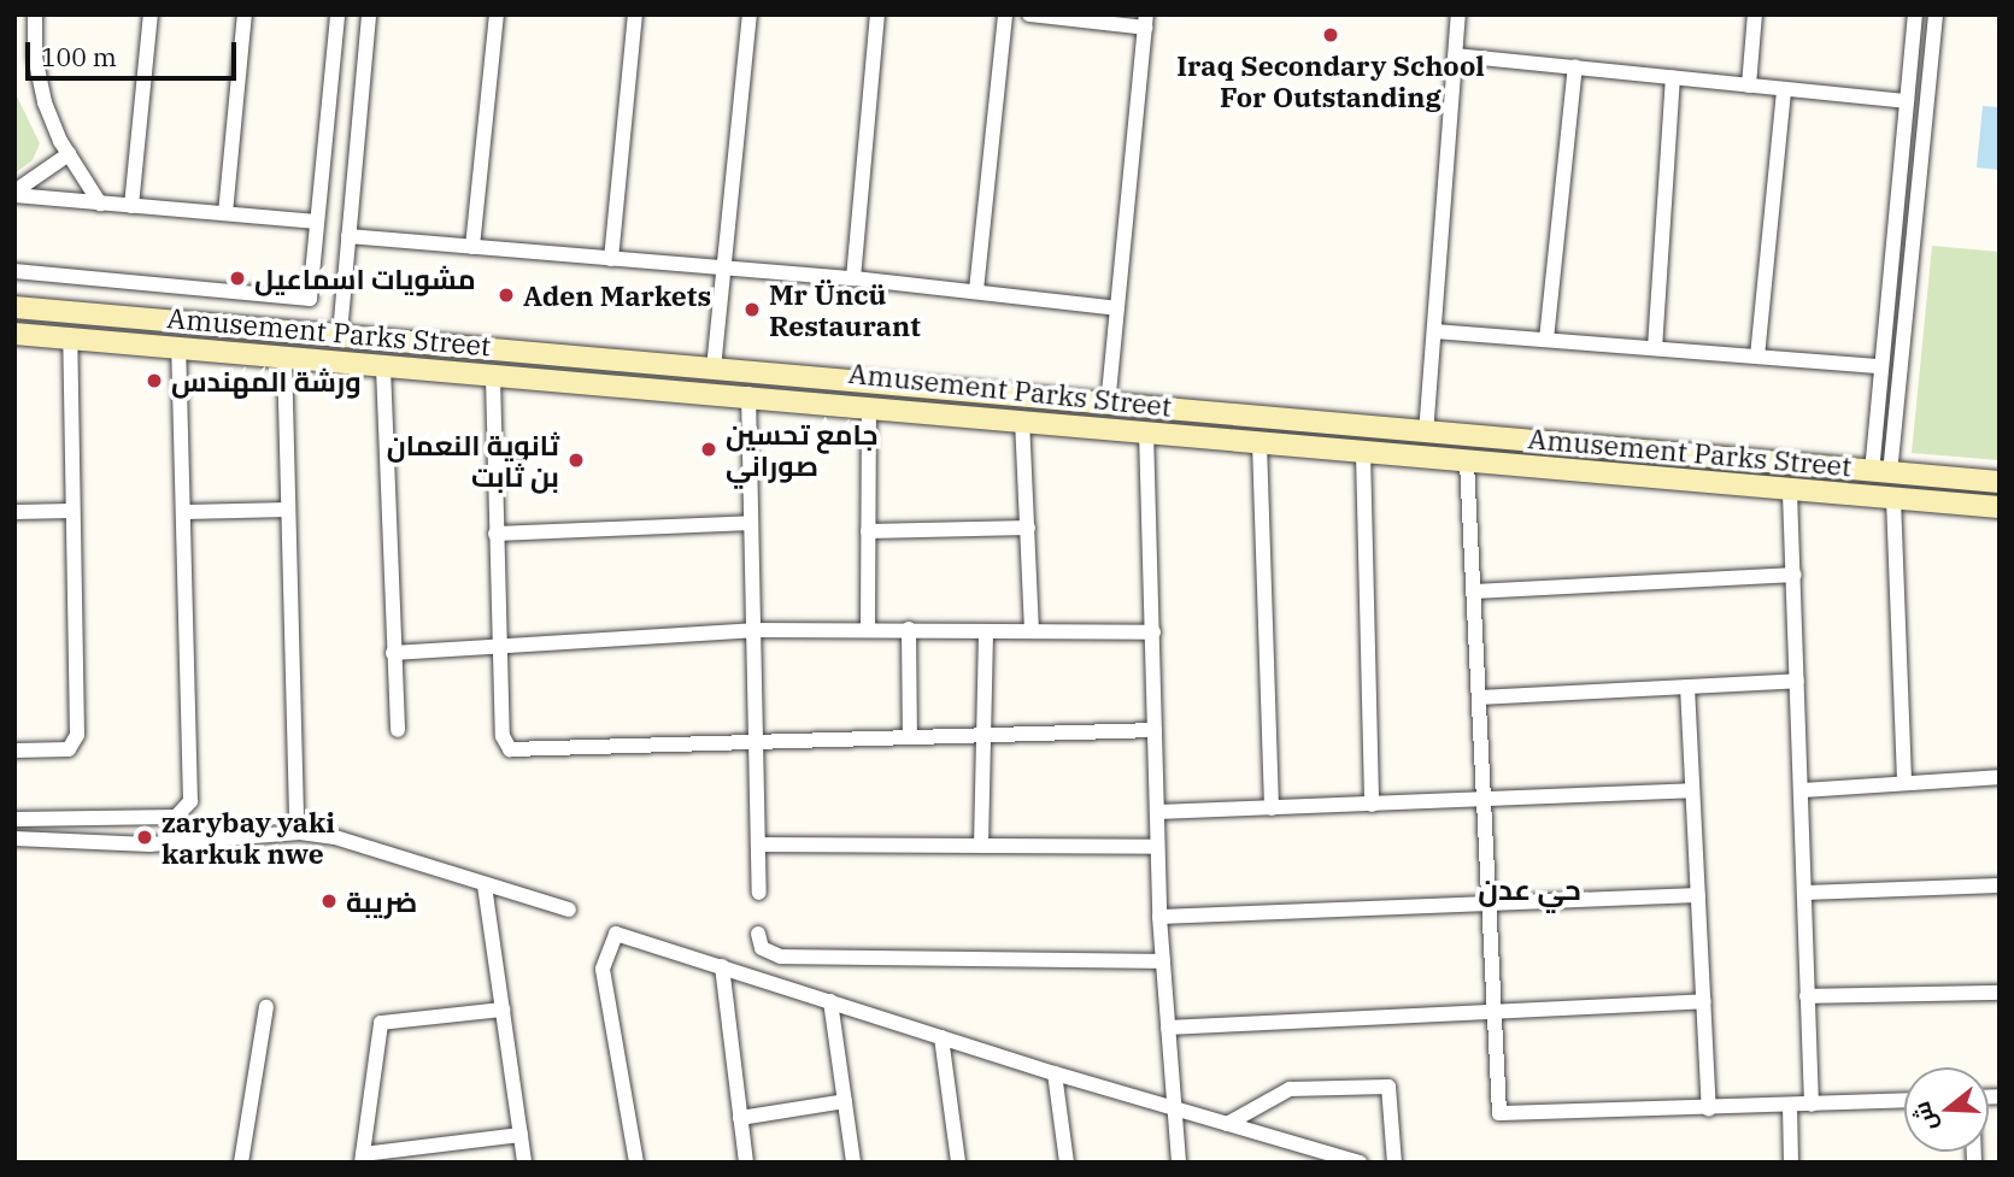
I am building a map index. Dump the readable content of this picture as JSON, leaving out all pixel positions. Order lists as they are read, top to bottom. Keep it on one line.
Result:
{"streets":{"main road":["Amusement Parks Street"]},"districts":["حي عدن"],"places":["Iraq Secondary School For Outstanding","مشويات اسماعيل","Aden Markets","Mr Üncü Restaurant","ورشة المهندس","جامع تحسين صوراني","ثانوية النعمان بن ثابت","zarybay yaki karkuk nwe","ضريبة"],"scale_bar":"100 m","north":"left"}
